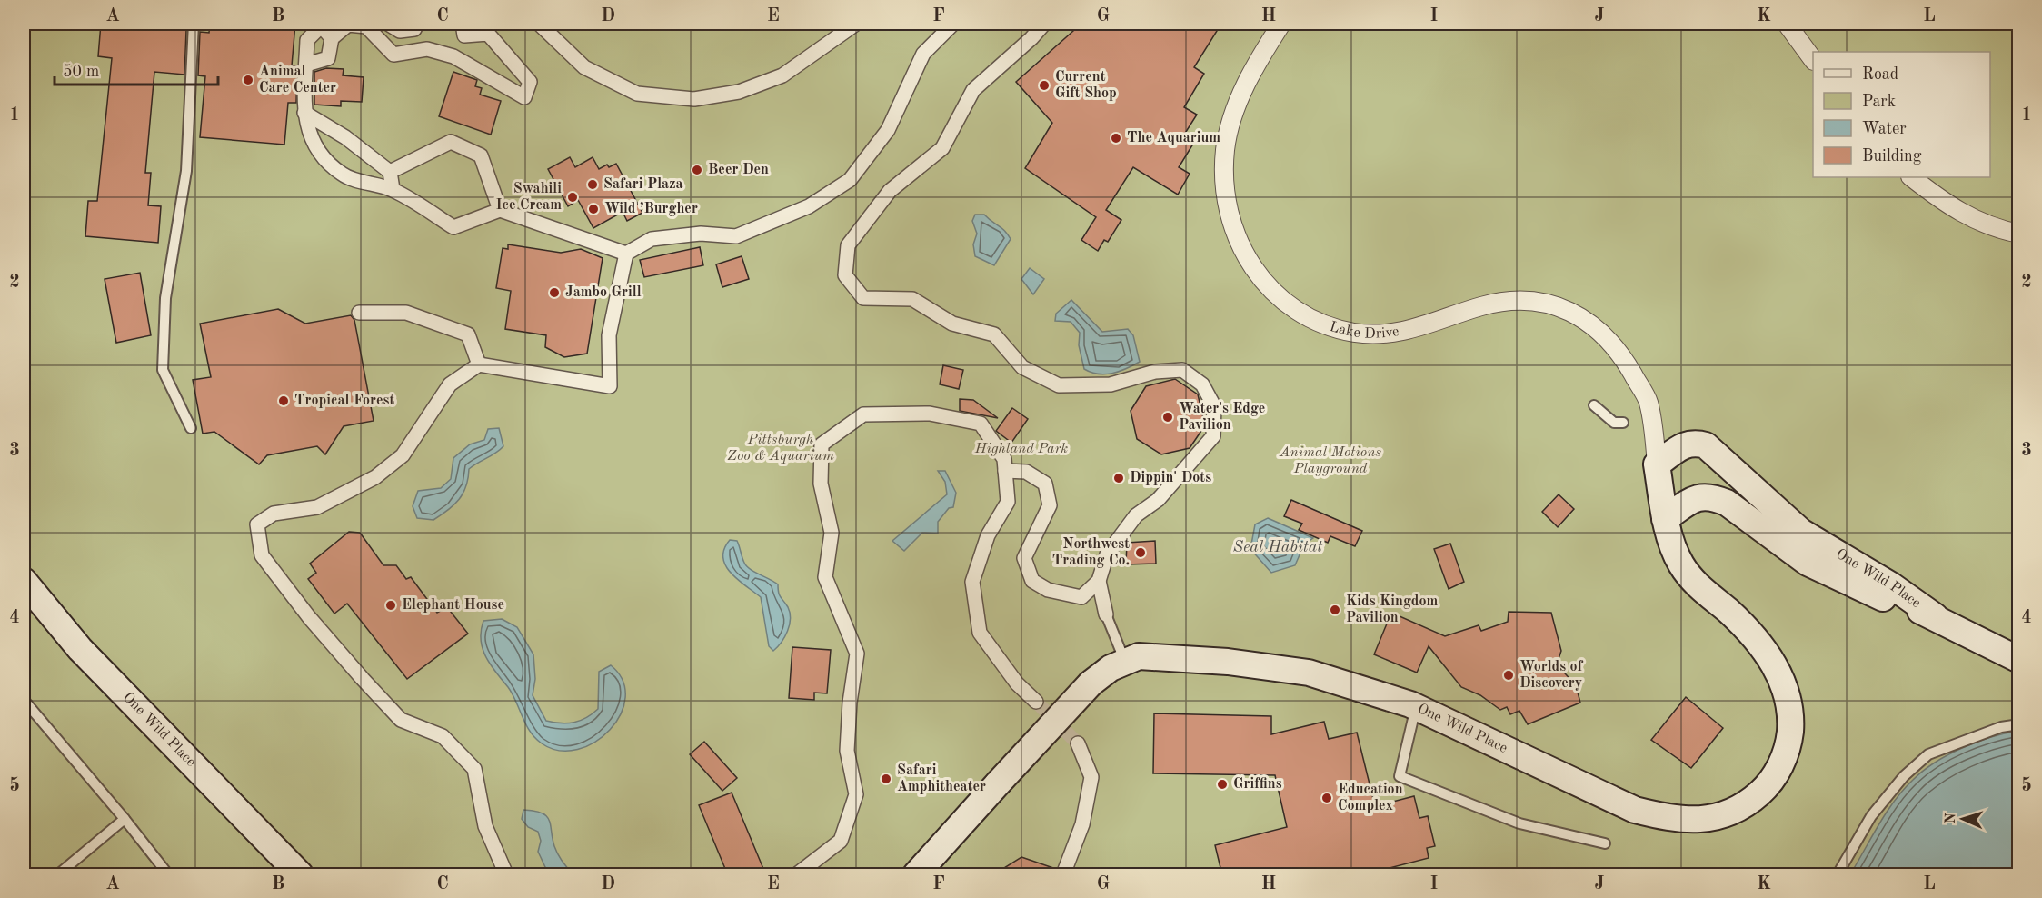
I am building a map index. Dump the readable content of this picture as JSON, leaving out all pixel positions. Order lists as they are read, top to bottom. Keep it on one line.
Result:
{"streets":{"main road":["One Wild Place"],"street":["Lake Drive"]},"crossings":[["Lake Drive","One Wild Place"]],"water":["Seal Habitat"],"parks":["Pittsburgh Zoo & Aquarium","Highland Park","Animal Motions Playground"],"places":["Animal Care Center","Current Gift Shop","The Aquarium","Beer Den","Safari Plaza","Swahili Ice Cream","Wild ’Burgher","Jambo Grill","Tropical Forest","Water's Edge Pavilion","Dippin' Dots","Northwest Trading Co.","Elephant House","Kids Kingdom Pavilion","Worlds of Discovery","Safari Amphitheater","Griffins","Education Complex"],"legend":["Road","Park","Water","Building"],"scale_bar":"50 m","north":"left","grid":{"columns":["A","B","C","D","E","F","G","H","I","J","K","L"],"rows":["1","2","3","4","5"]}}
